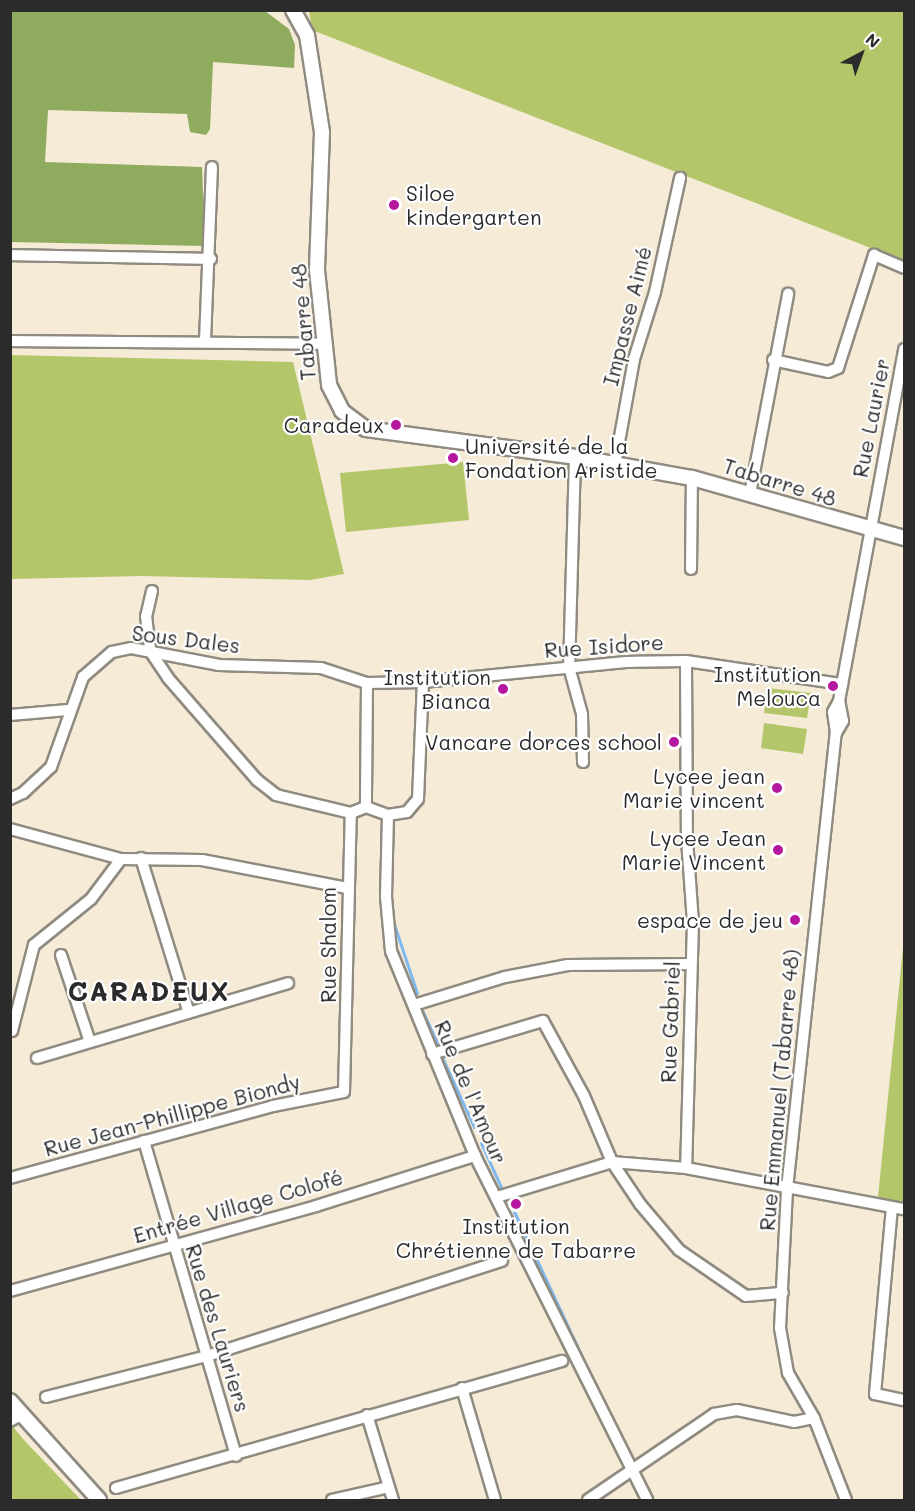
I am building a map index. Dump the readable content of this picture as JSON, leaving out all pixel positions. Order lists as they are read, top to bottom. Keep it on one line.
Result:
{"streets":{"street":["Impasse Aimé","Tabarre 48","Rue Laurier","Sous Dales","Rue Isidore","Rue Shalom","Rue Gabriel","Rue Emmanuel (Tabarre 48)","Rue de l'Amour","Rue Jean-Phillippe Biondy","Entrée Village Colofé","Rue des Lauriers"]},"crossings":[["Impasse Aimé","Tabarre 48"],["Tabarre 48","Rue Laurier"],["Tabarre 48","Rue Emmanuel (Tabarre 48)"],["Rue Laurier","Rue Emmanuel (Tabarre 48)"],["Sous Dales","Rue Isidore"],["Rue Isidore","Rue Gabriel"],["Rue Isidore","Rue Emmanuel (Tabarre 48)"],["Rue Shalom","Rue Jean-Phillippe Biondy"],["Rue de l'Amour","Entrée Village Colofé"],["Rue Jean-Phillippe Biondy","Rue des Lauriers"],["Entrée Village Colofé","Rue des Lauriers"]],"districts":["CARADEUX"],"places":["Siloe kindergarten","Caradeux","Université de la Fondation Aristide","Institution Melouca","Institution Bianca","Vancare dorces school","Lycee jean Marie vincent","Lycee Jean Marie Vincent","espace de jeu","Institution Chrétienne de Tabarre"],"north":"top right"}
